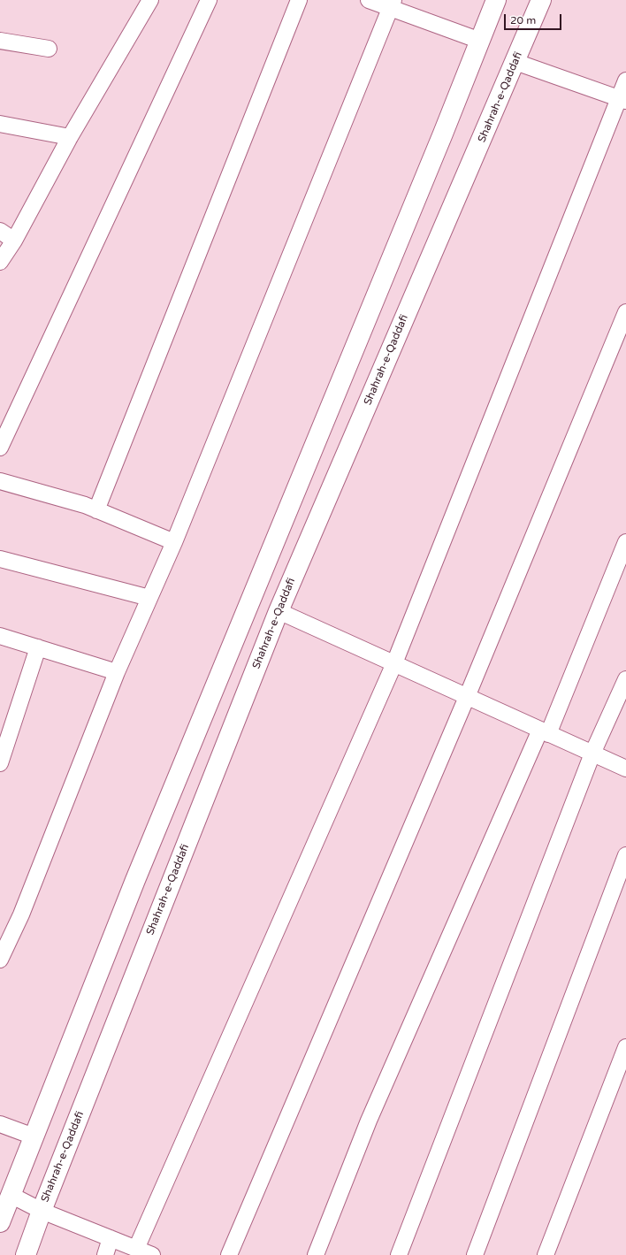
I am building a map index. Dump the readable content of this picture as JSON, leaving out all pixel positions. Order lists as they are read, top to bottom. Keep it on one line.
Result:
{"streets":{"main road":["Shahrah-e-Qaddafi"]},"scale_bar":"20 m"}
